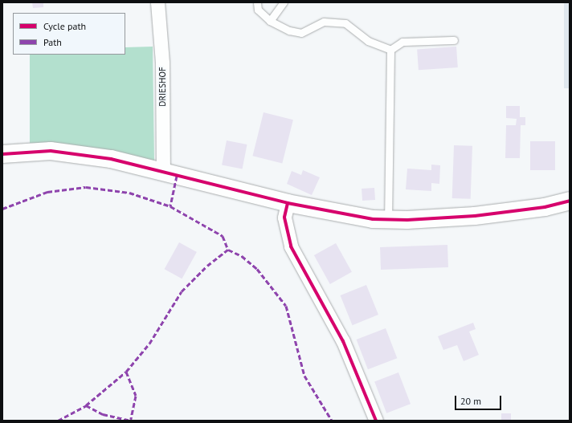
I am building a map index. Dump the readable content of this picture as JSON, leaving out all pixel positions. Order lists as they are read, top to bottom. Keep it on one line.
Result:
{"streets":{"street":["DRIESHOF"]},"legend":["Cycle path","Path"],"scale_bar":"20 m"}
